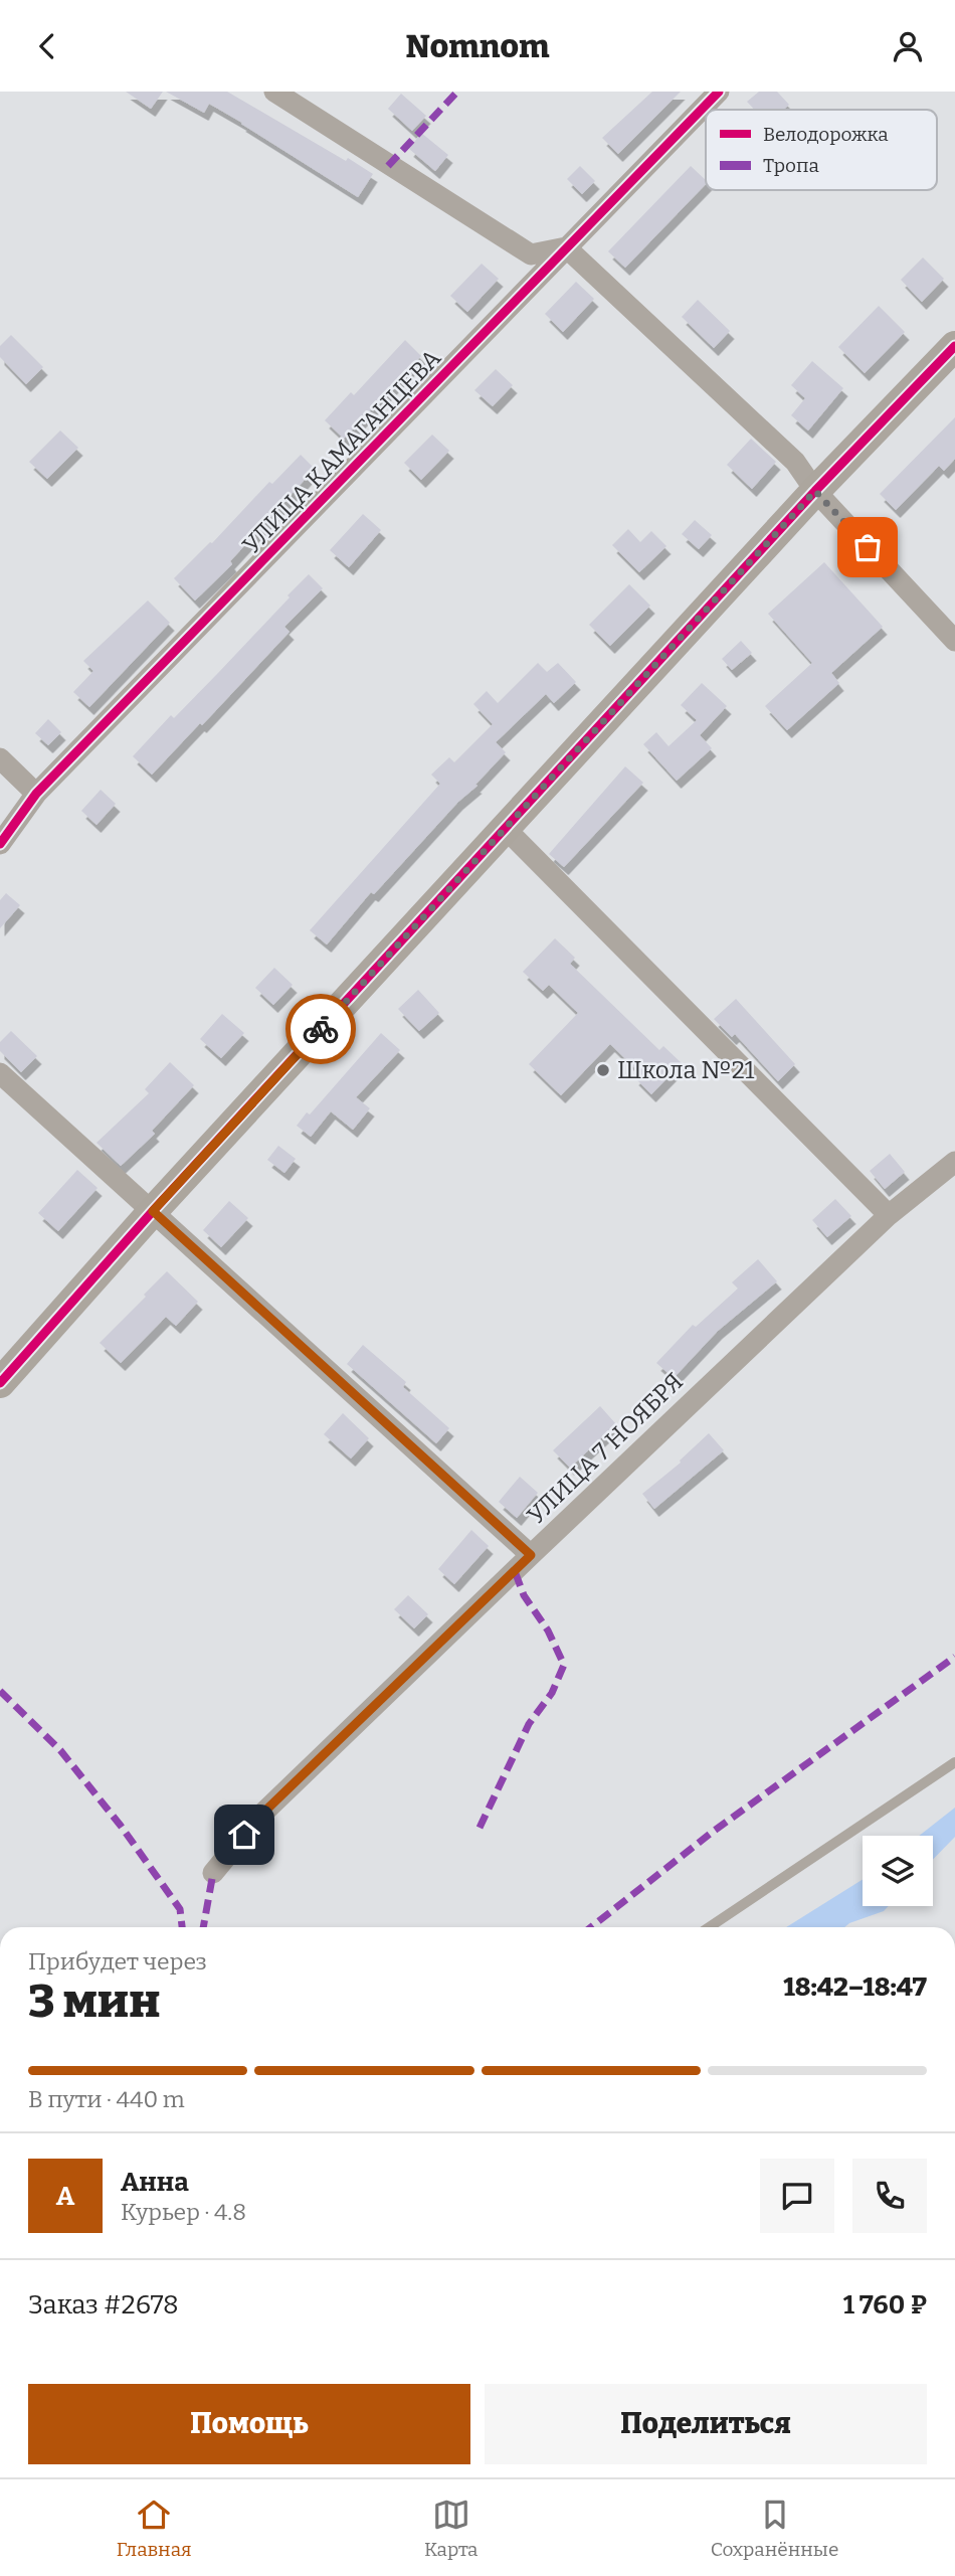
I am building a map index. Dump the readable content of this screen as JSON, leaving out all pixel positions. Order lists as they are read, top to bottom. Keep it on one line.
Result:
{"streets":{"street":["УЛИЦА КАМАГАНЦЕВА","УЛИЦА 7 НОЯБРЯ"]},"places":["Школа №21"],"legend":["Велодорожка","Тропа"],"page":{"header":"Nomnom","heading":["3 мин","Прибудет через","18:42–18:47"],"panel":["Анна","Курьер · 4.8","Заказ #2678","1 760 ₽"],"bar":"В пути · 440 m","round":"А","buttons":["Помощь","Поделиться"],"tabs":["Главная","Карта","Сохранённые"]}}
